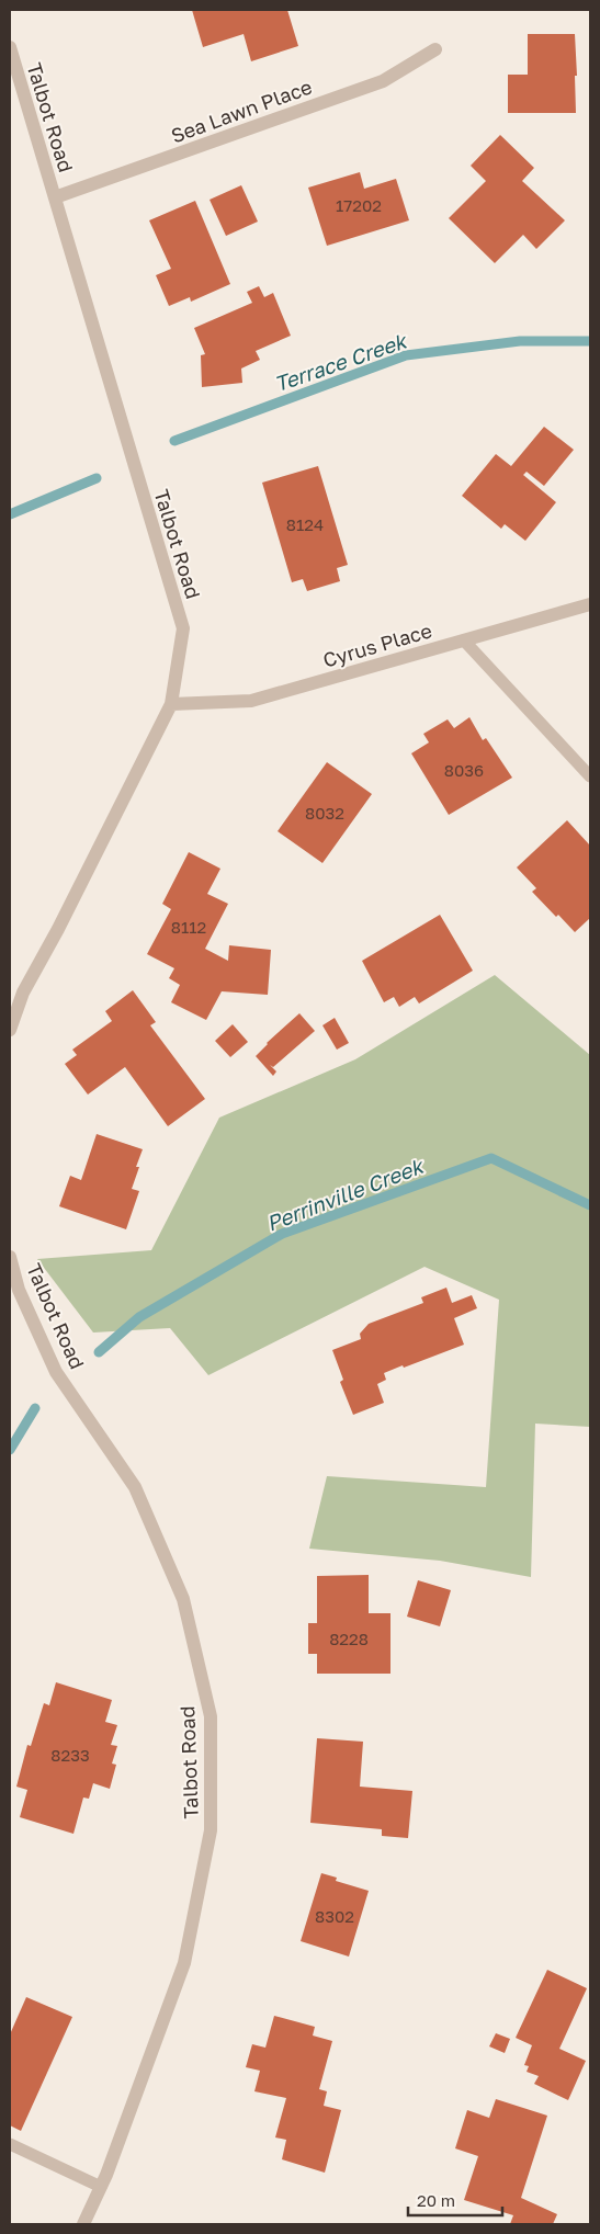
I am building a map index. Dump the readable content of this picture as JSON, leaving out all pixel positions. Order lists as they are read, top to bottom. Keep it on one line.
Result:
{"streets":{"street":["Sea Lawn Place","Talbot Road","Cyrus Place"]},"crossings":[["Sea Lawn Place","Talbot Road"],["Talbot Road","Cyrus Place"]],"water":["Terrace Creek","Perrinville Creek"],"house_numbers":["17202","8124","8036","8032","8112","8228","8233","8302"],"scale_bar":"20 m"}
